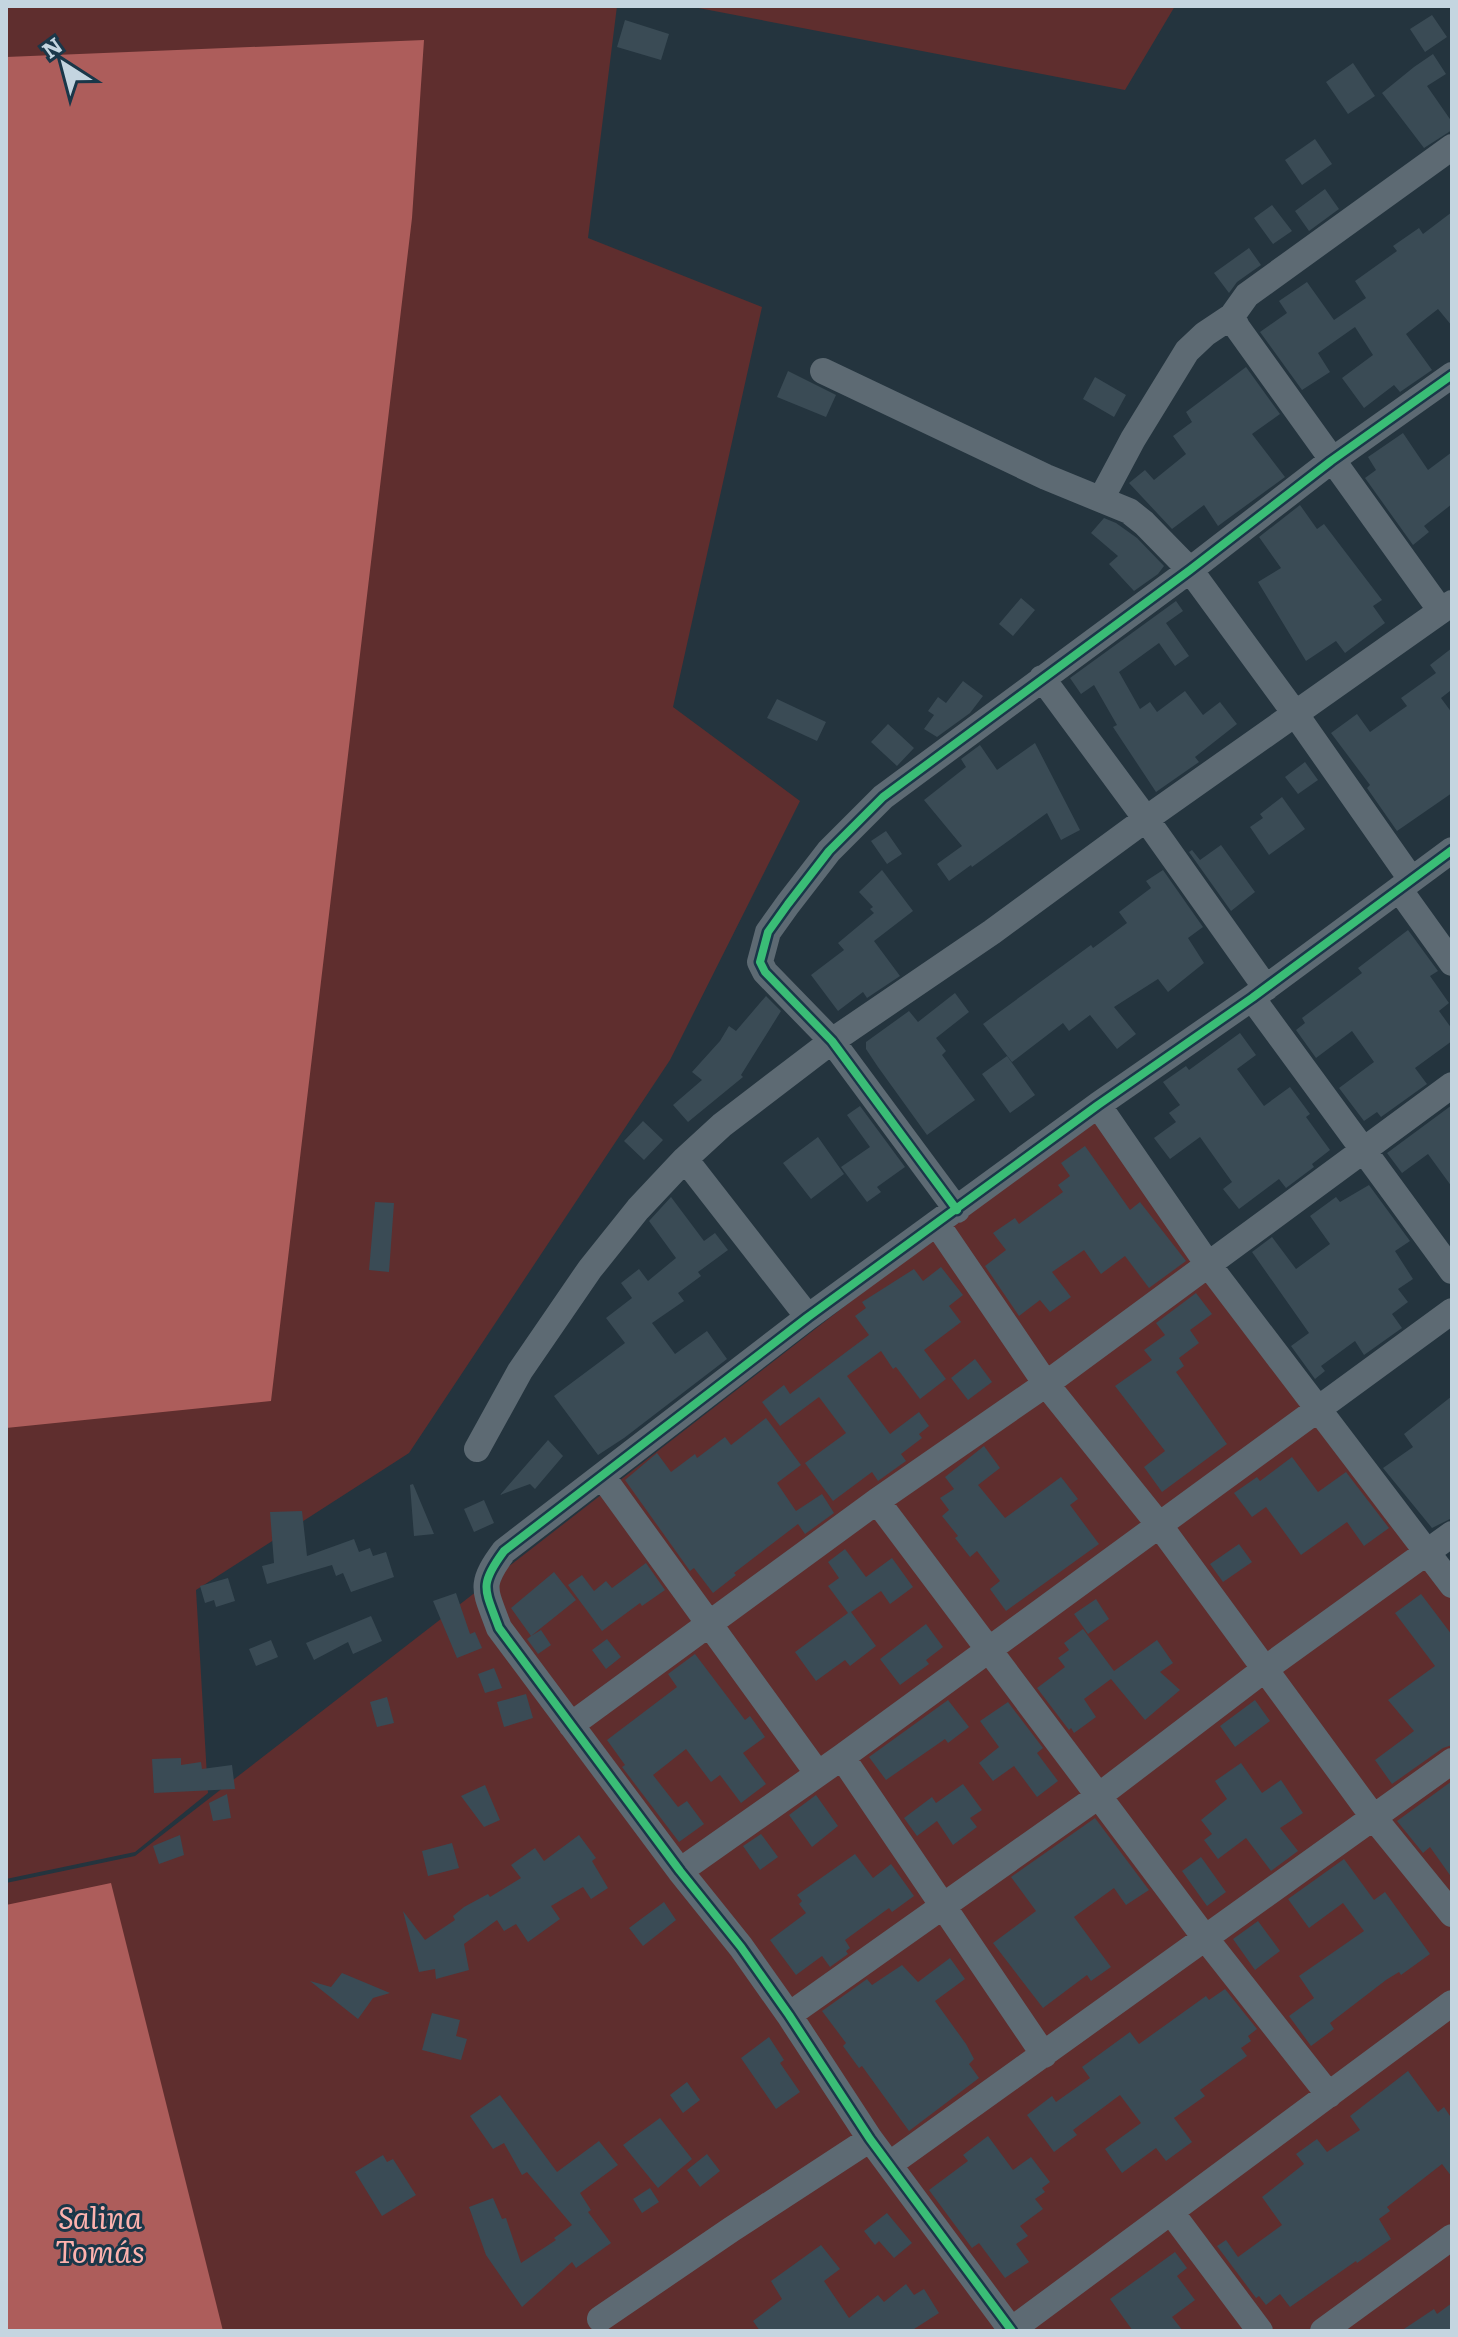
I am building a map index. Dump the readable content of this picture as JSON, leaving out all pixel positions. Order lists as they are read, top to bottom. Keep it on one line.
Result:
{"water":["Salina Tomás"],"north":"top left"}
